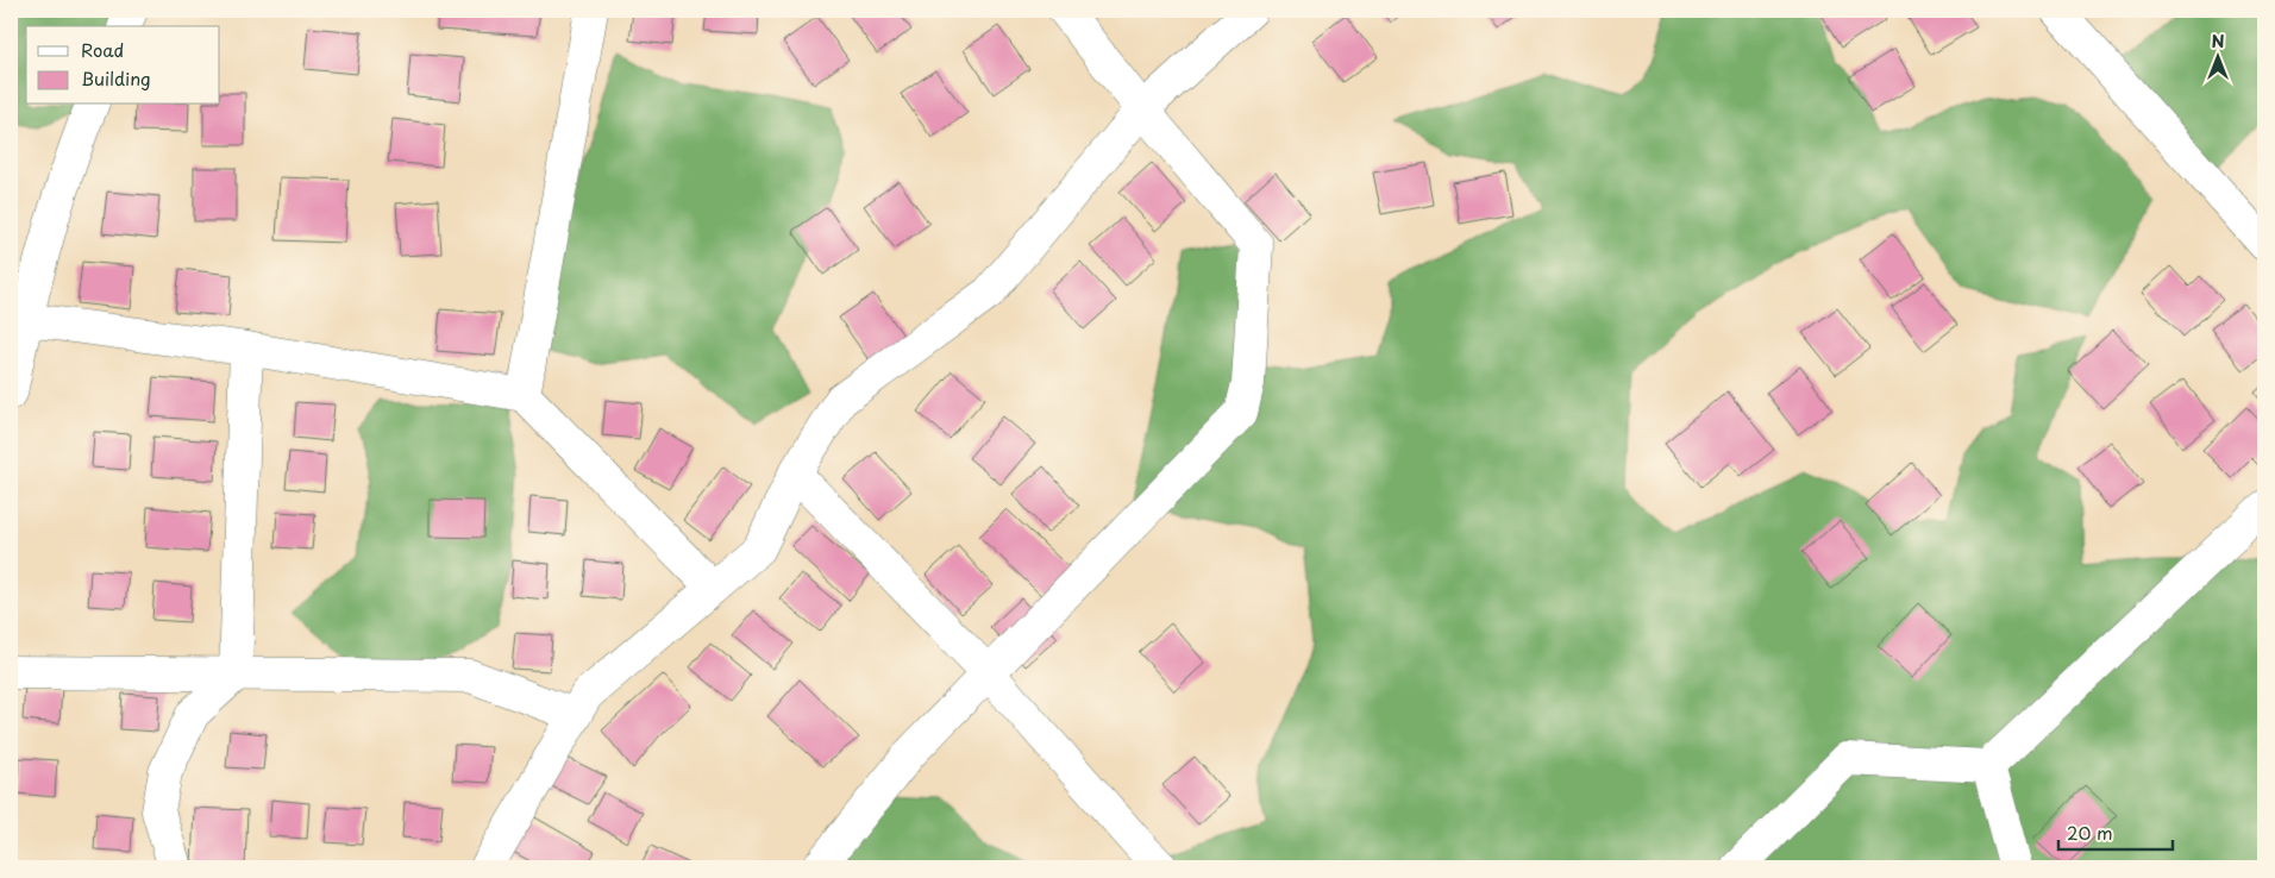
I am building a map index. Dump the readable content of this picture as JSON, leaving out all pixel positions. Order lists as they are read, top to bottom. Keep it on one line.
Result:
{"legend":["Road","Building"],"scale_bar":"20 m","north":"top"}
